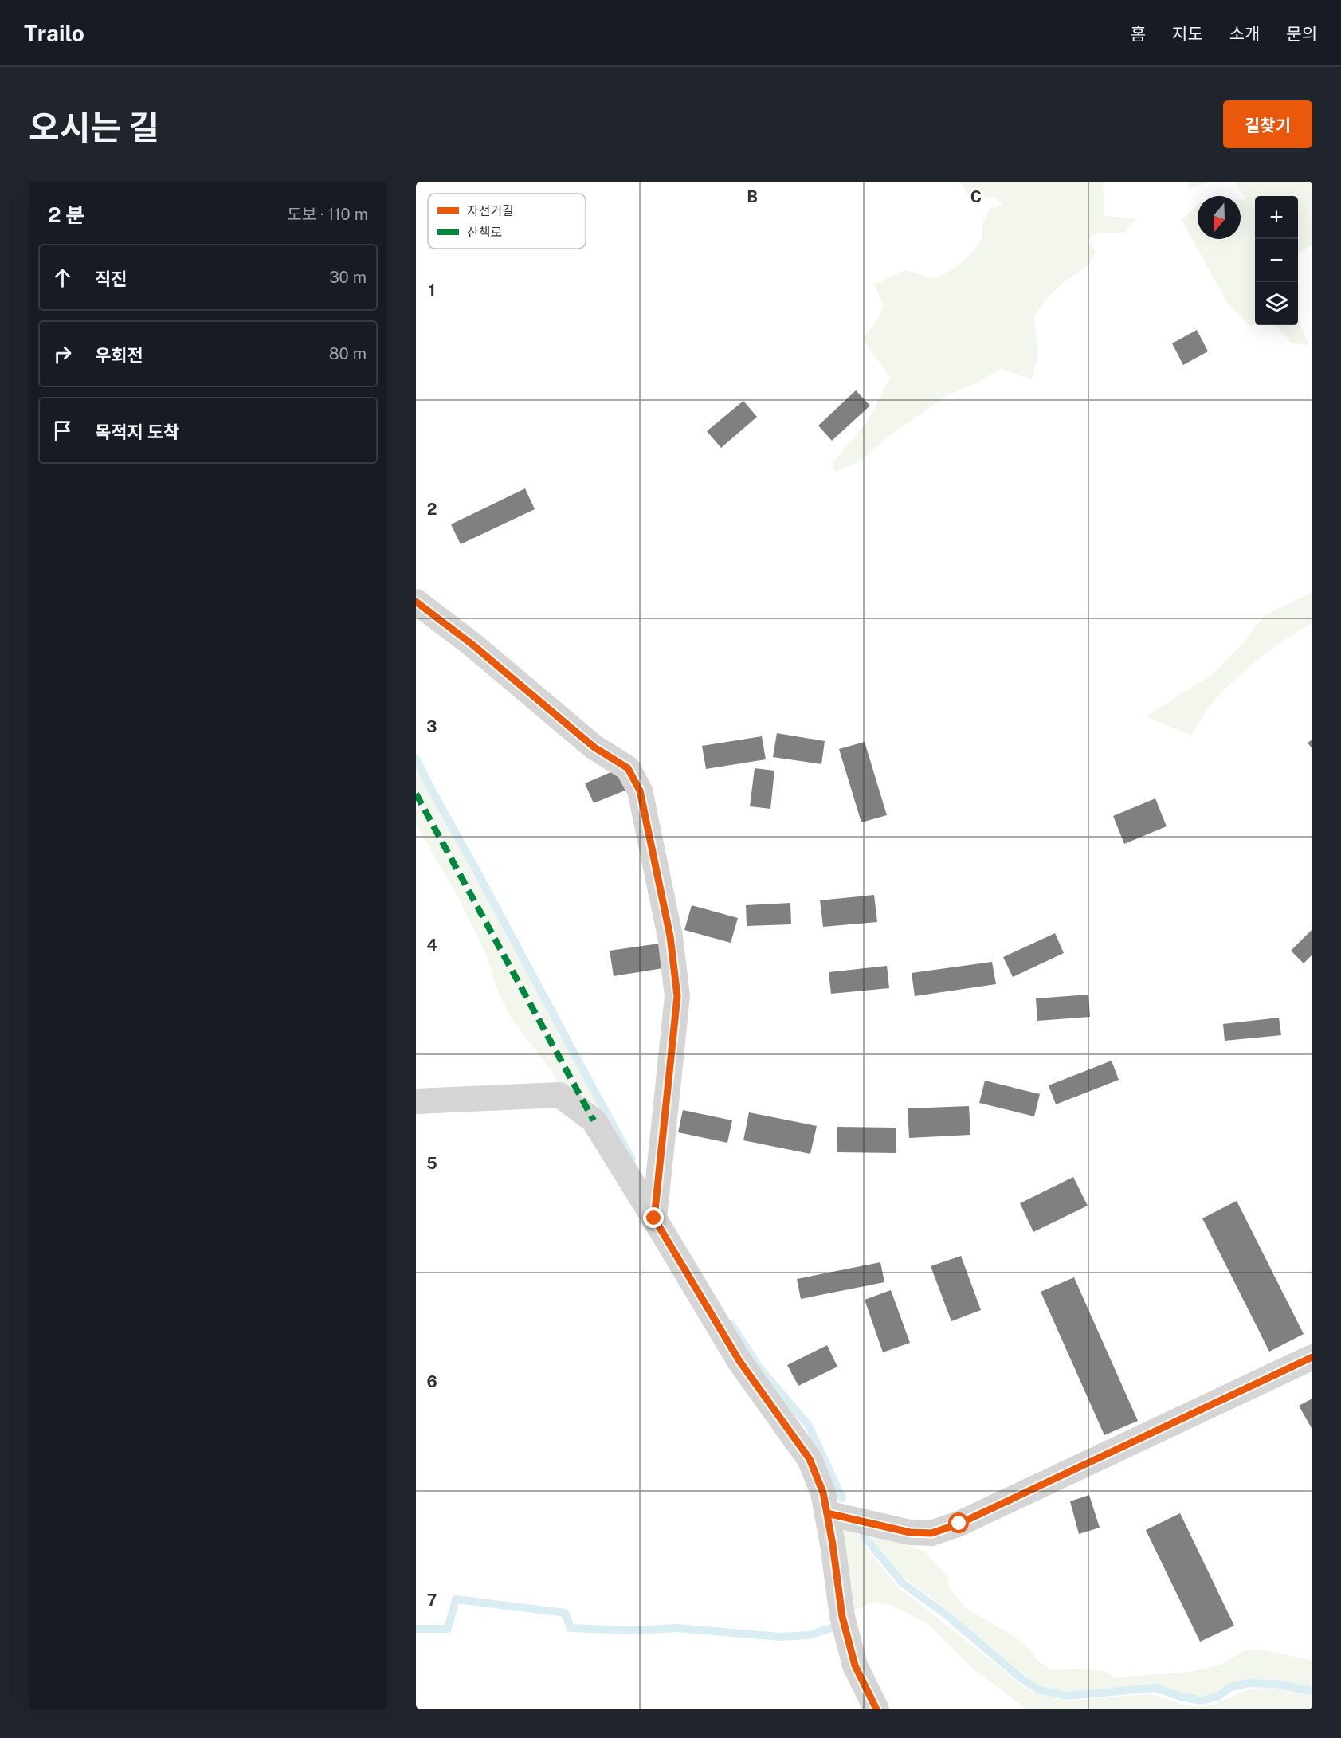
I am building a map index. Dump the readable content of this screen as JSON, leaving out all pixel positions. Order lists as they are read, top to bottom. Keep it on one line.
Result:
{"legend":["자전거길","산책로"],"north":"bottom","page":{"header":"Trailo","nav":["홈","지도","소개","문의"],"title":"오시는 길","buttons":"길찾기","heading":["2 분","도보 · 110 m"],"map_buttons":["+","−"],"list":[["직진","30 m"],["우회전","80 m"],"목적지 도착"]},"grid":{"columns":["B","C"],"rows":["1","2","3","4","5","6","7"]}}
